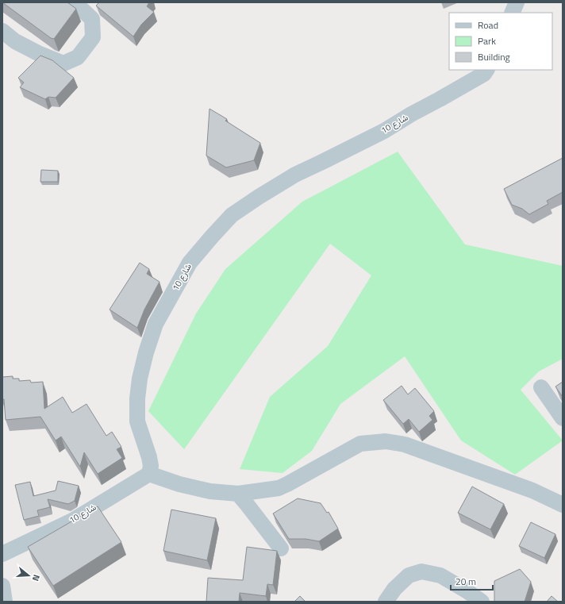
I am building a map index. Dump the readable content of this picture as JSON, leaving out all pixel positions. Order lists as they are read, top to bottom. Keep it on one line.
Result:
{"streets":{"street":["شارع 10"]},"legend":["Road","Park","Building"],"scale_bar":"20 m","north":"right"}
